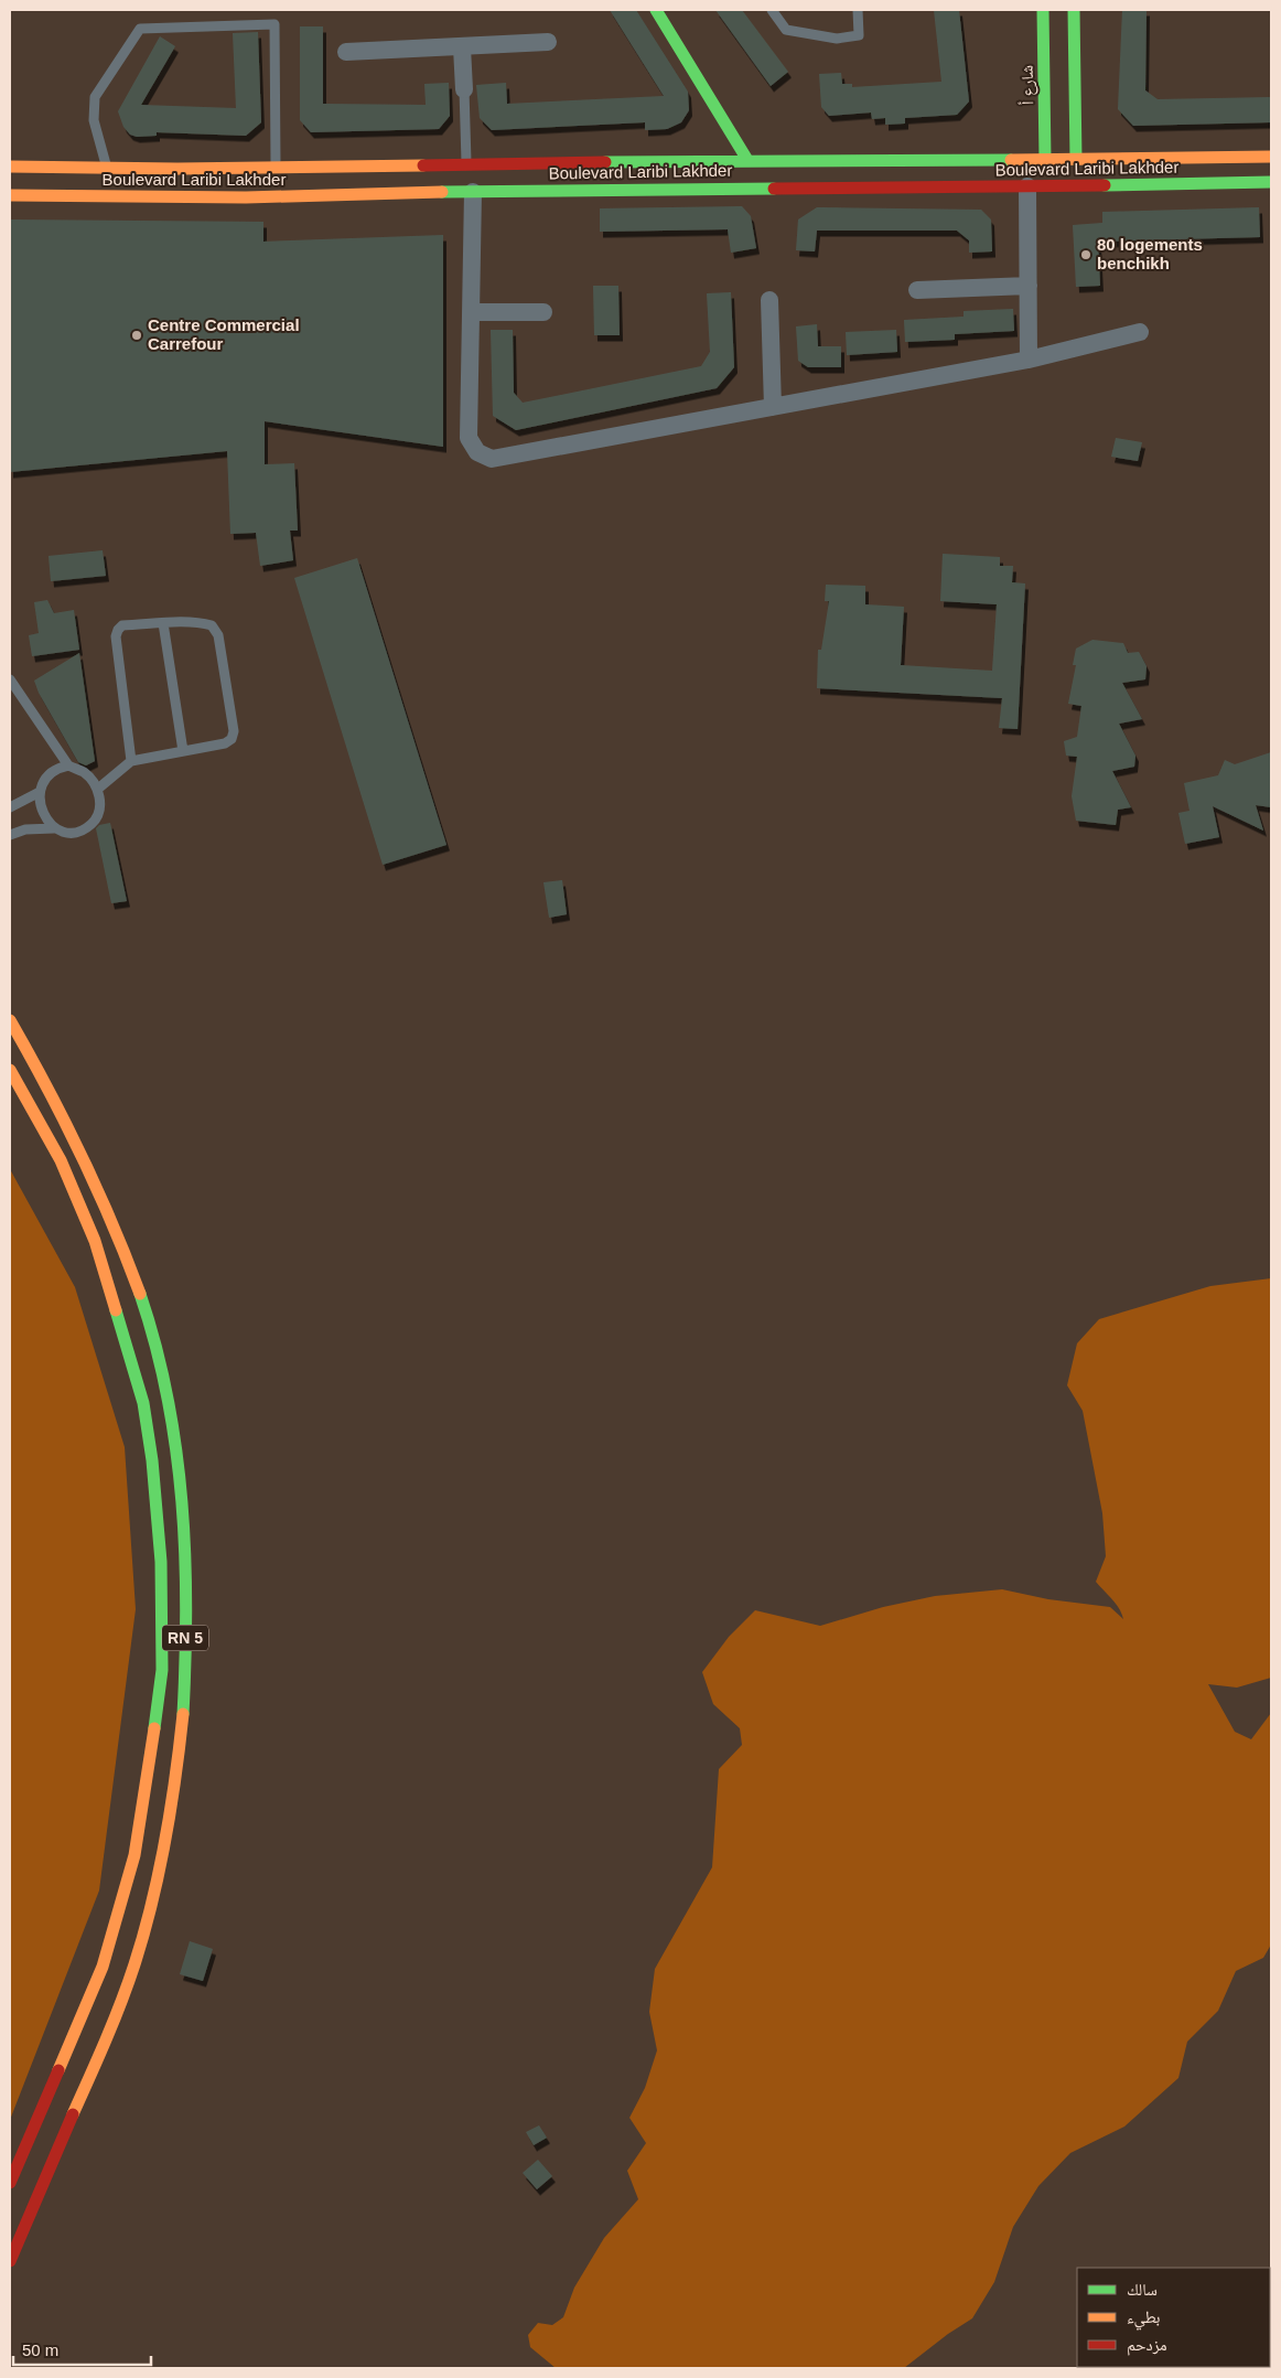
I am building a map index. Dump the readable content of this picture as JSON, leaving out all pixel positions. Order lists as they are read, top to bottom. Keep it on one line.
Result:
{"streets":{"main road":["شارع أ","Boulevard Laribi Lakhder","RN 5"]},"crossings":[["شارع أ","Boulevard Laribi Lakhder"]],"places":["80 logements benchikh","Centre Commercial Carrefour"],"legend":["سالك","بطيء","مزدحم"],"scale_bar":"50 m"}
